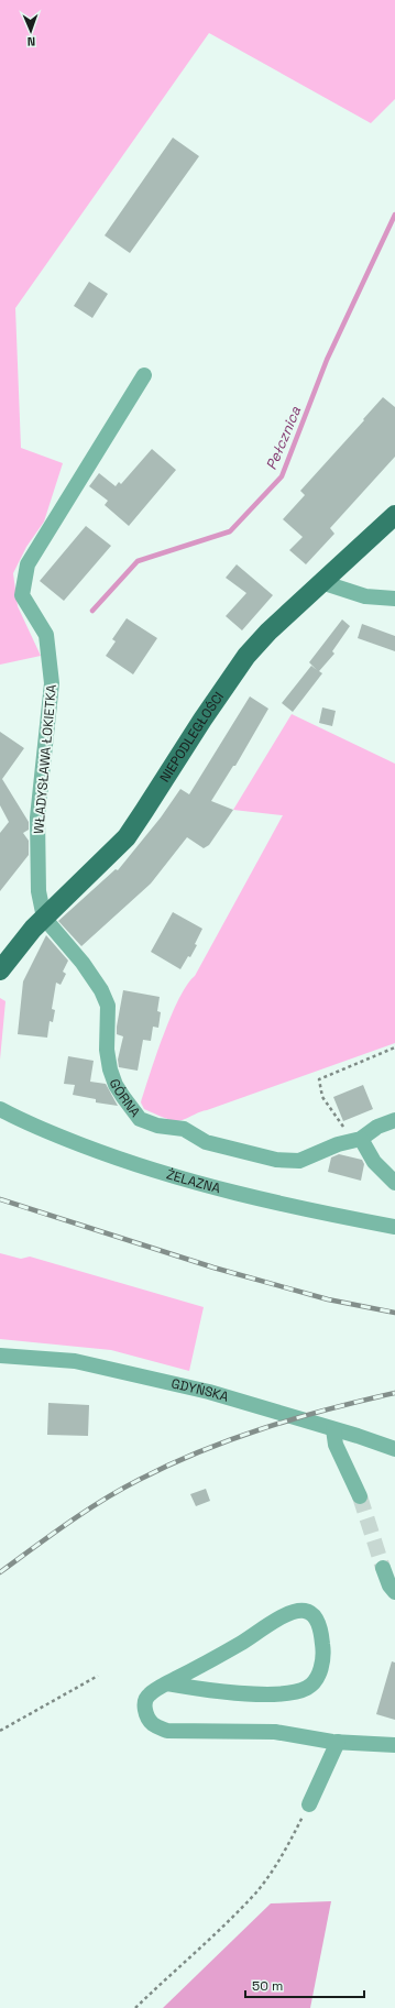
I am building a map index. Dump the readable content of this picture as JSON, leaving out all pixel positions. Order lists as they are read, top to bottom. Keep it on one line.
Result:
{"streets":{"main road":["NIEPODLEGŁOŚCI"],"street":["WŁADYSŁAWA ŁOKIETKA","GÓRNA","ŻELAZNA","GDYŃSKA"]},"crossings":[["NIEPODLEGŁOŚCI","WŁADYSŁAWA ŁOKIETKA"],["NIEPODLEGŁOŚCI","GÓRNA"],["WŁADYSŁAWA ŁOKIETKA","GÓRNA"]],"water":["Pełcznica"],"scale_bar":"50 m","north":"bottom"}
